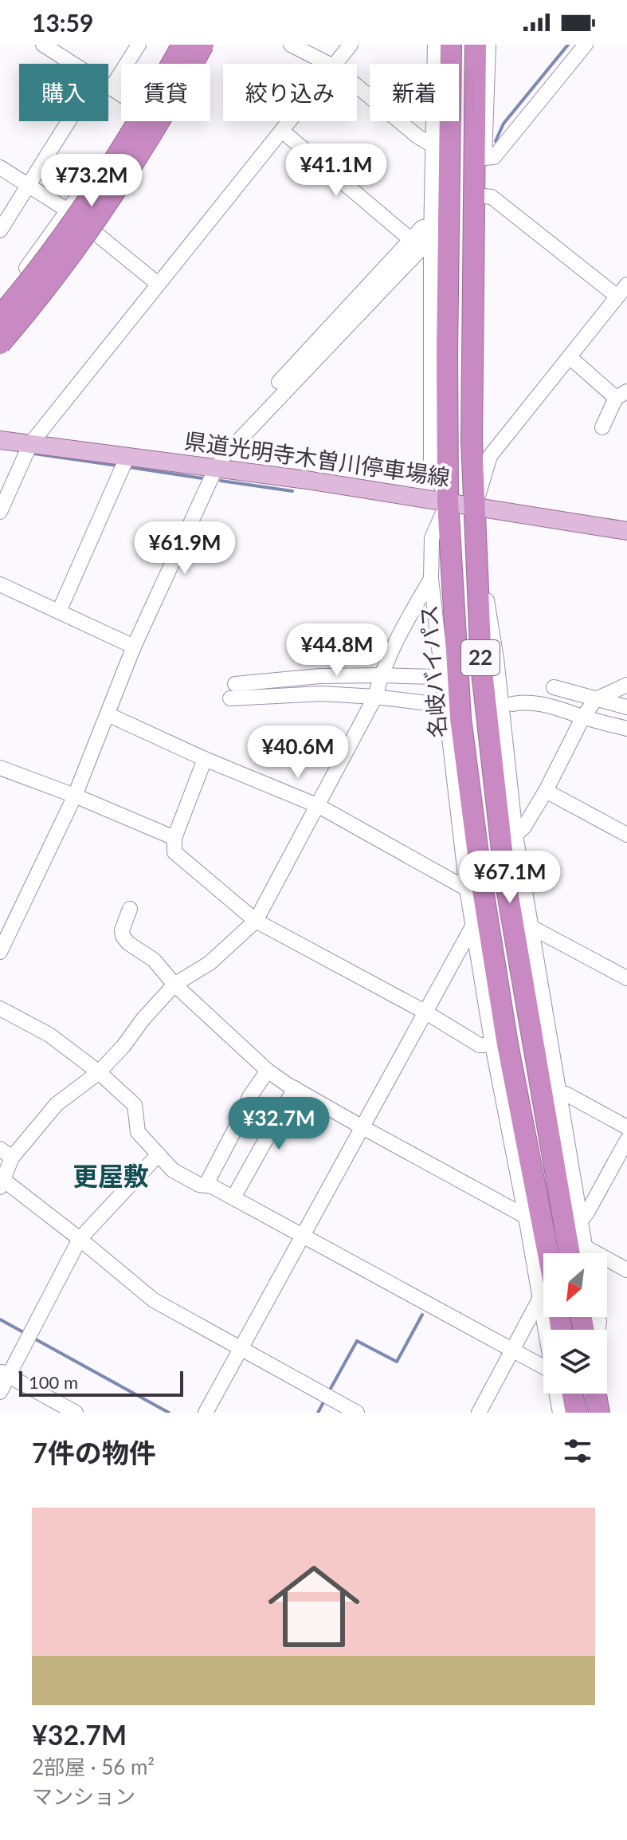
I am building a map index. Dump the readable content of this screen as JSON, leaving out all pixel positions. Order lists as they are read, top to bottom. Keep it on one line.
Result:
{"streets":{"highway":["22","名岐バイパス"],"main road":["県道光明寺木曽川停車場線"]},"crossings":[["県道光明寺木曽川停車場線","22"],["県道光明寺木曽川停車場線","名岐バイパス"]],"districts":["更屋敷"],"scale_bar":"100 m","north":"bottom left","page":{"status":"13:59","chip":["購入","賃貸","絞り込み","新着"],"price":["¥41.1M","¥73.2M","¥61.9M","¥44.8M","¥40.6M","¥67.1M","¥32.7M"],"scale":"100 m","heading":"7件の物件","list":[{"name":"¥32.7M","note":"2部屋 · 56 m² · マンション"}]}}
